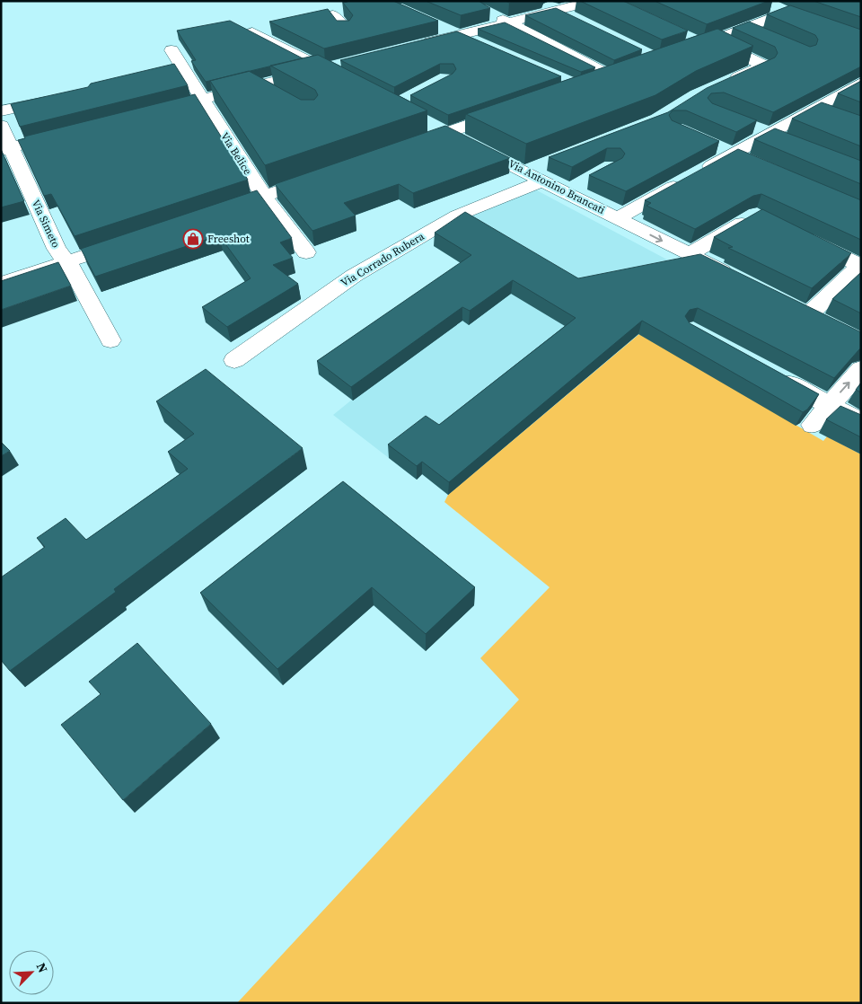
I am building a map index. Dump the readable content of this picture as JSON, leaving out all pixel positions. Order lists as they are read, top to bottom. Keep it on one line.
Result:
{"streets":{"street":["Via Belice","Via Antonino Brancati","Via Simeto","Via Corrado Rubera"]},"crossings":[["Via Antonino Brancati","Via Corrado Rubera"]],"places":{"shop":["Freeshot"]},"north":"top right"}
